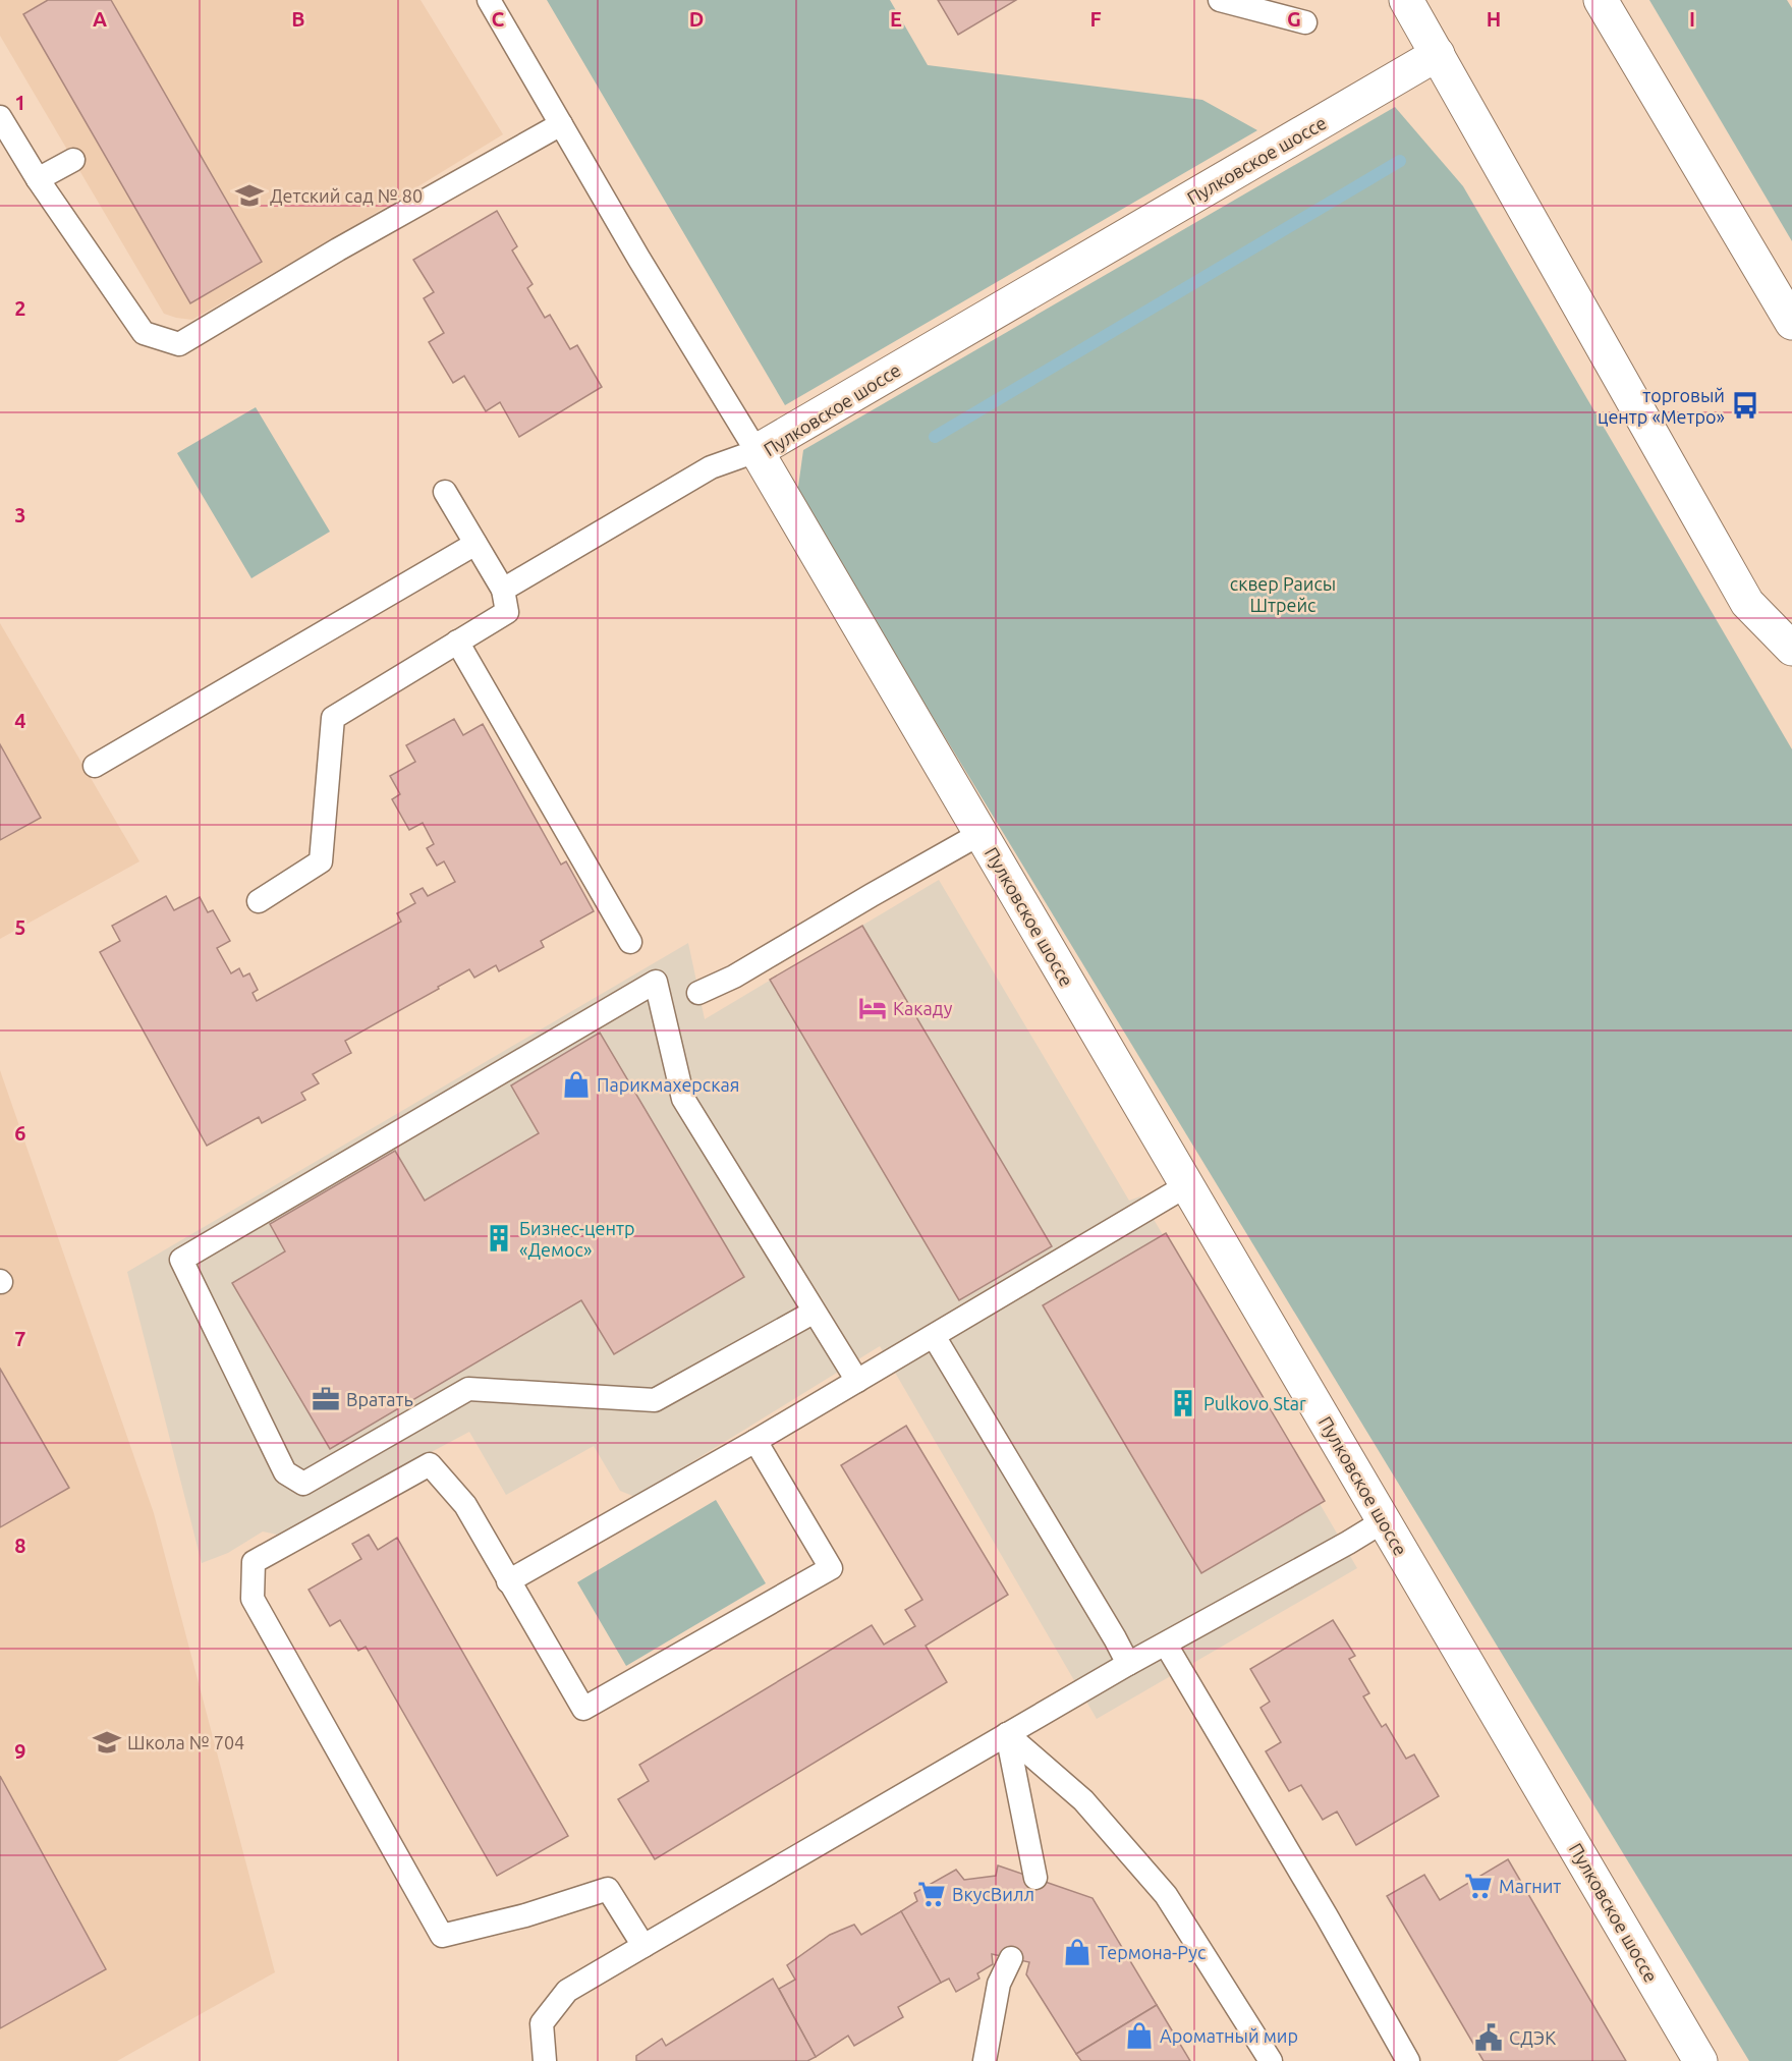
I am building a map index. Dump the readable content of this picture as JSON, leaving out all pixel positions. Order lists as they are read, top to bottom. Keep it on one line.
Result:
{"streets":{"street":["Пулковское шоссе"]},"parks":["сквер Раисы Штрейс"],"places":{"school or university":["Детский сад № 80","Школа № 704"],"bus stop":["торговый центр «Метро»"],"hotel":["Какаду"],"shop":["Парикмахерская","Термона-Рус","Ароматный мир"],"building":["Бизнес-центр «Демос»","Pulkovo Star"],"office":["Вратать"],"supermarket":["Магнит","ВкусВилл"],"public building":["СДЭК"]},"grid":{"columns":["A","B","C","D","E","F","G","H","I"],"rows":["1","2","3","4","5","6","7","8","9"]}}
